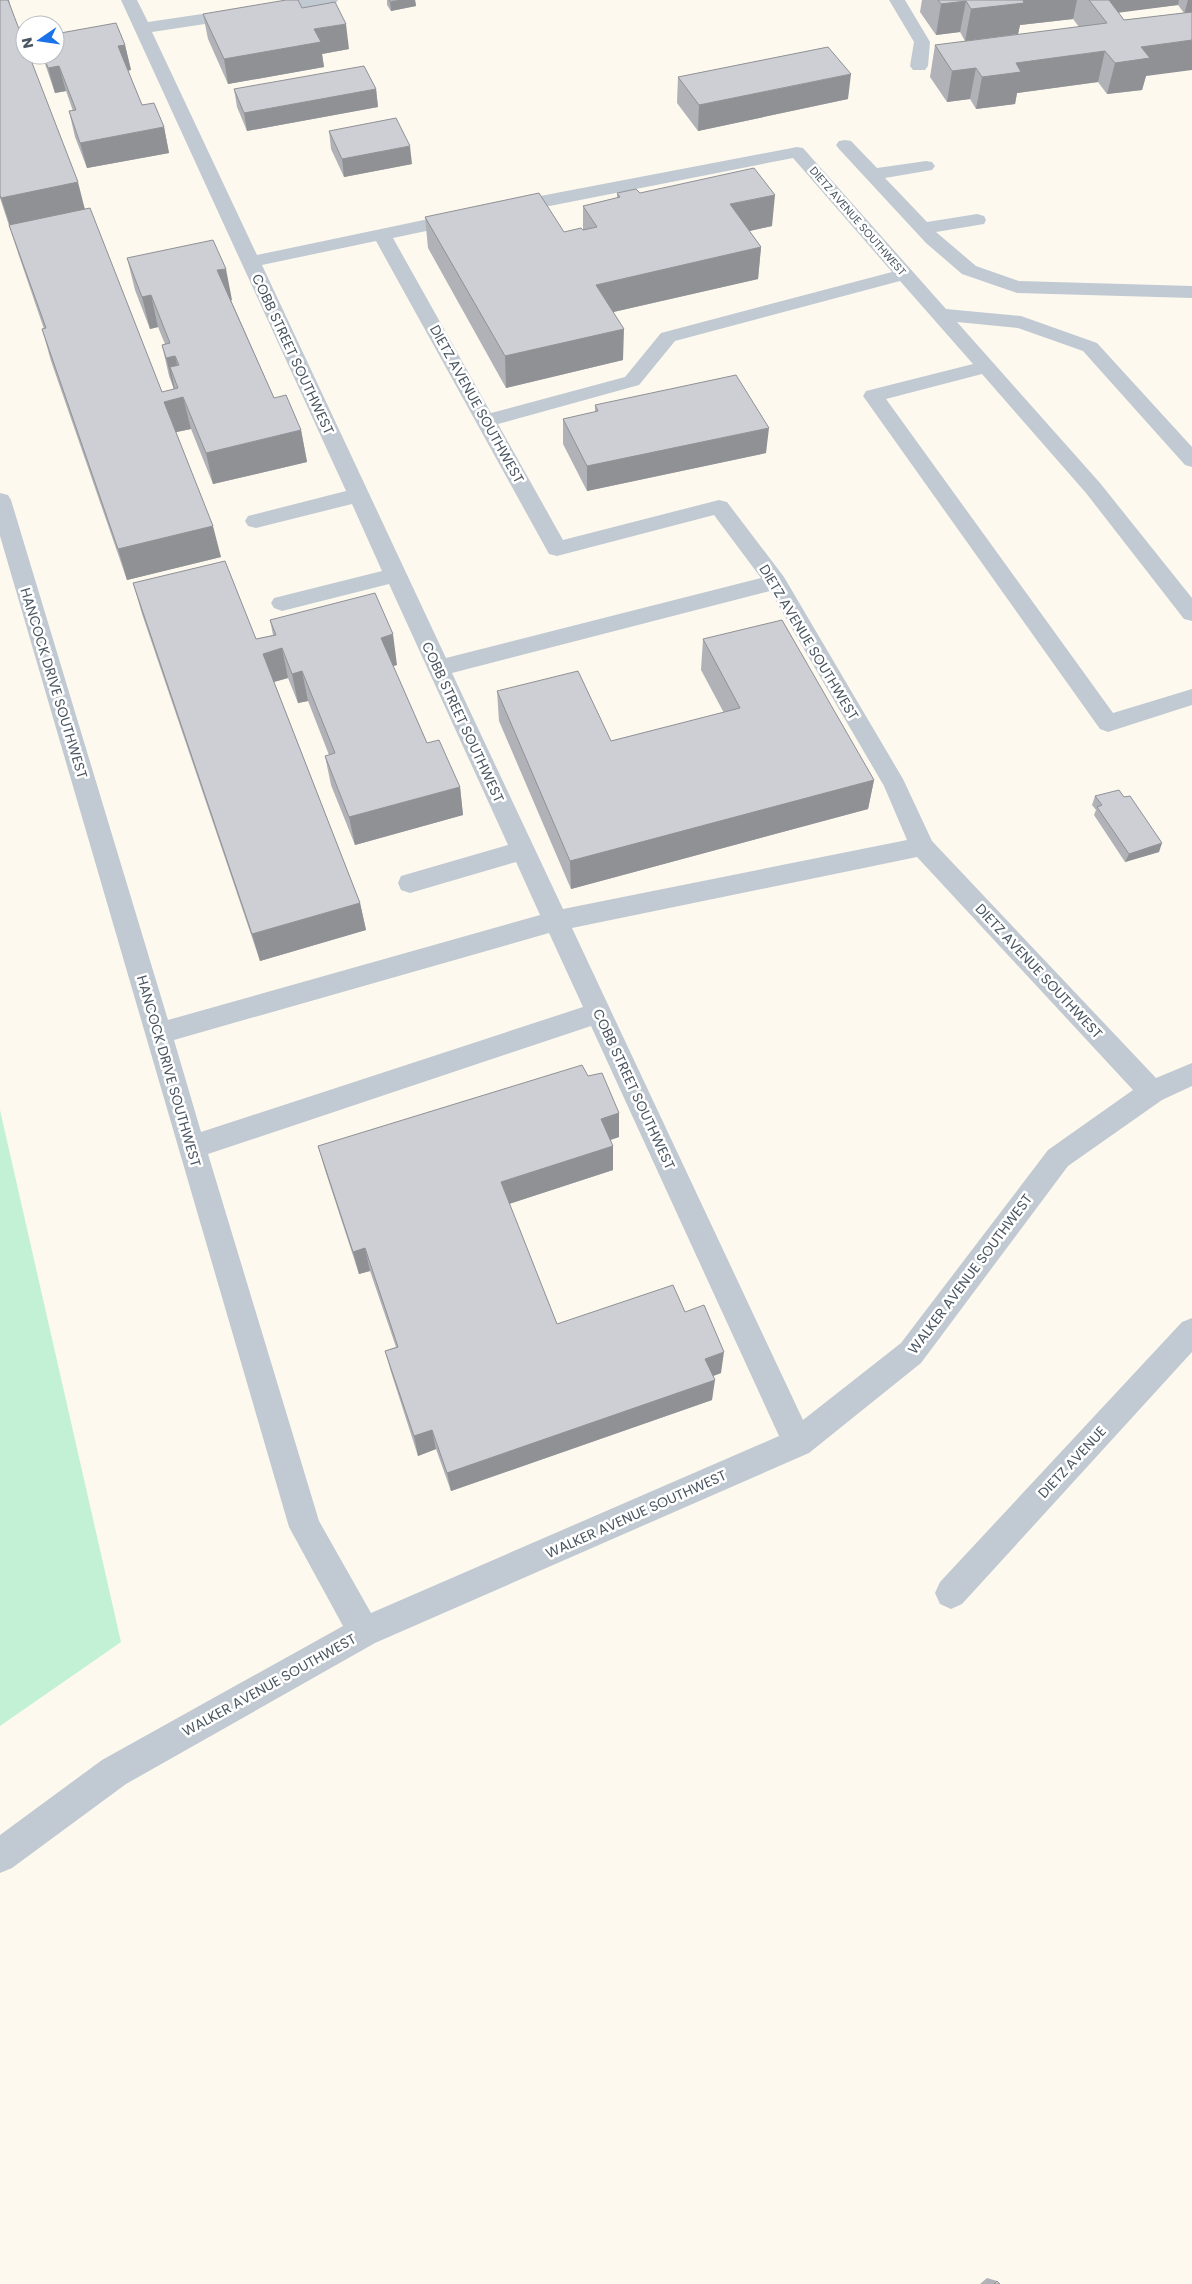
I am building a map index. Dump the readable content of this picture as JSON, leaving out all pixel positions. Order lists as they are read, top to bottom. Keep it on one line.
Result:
{"streets":{"street":["DIETZ AVENUE SOUTHWEST","COBB STREET SOUTHWEST","HANCOCK DRIVE SOUTHWEST","WALKER AVENUE SOUTHWEST","DIETZ AVENUE"]},"crossings":[["DIETZ AVENUE SOUTHWEST","WALKER AVENUE SOUTHWEST"],["COBB STREET SOUTHWEST","WALKER AVENUE SOUTHWEST"],["HANCOCK DRIVE SOUTHWEST","WALKER AVENUE SOUTHWEST"]],"north":"left"}
